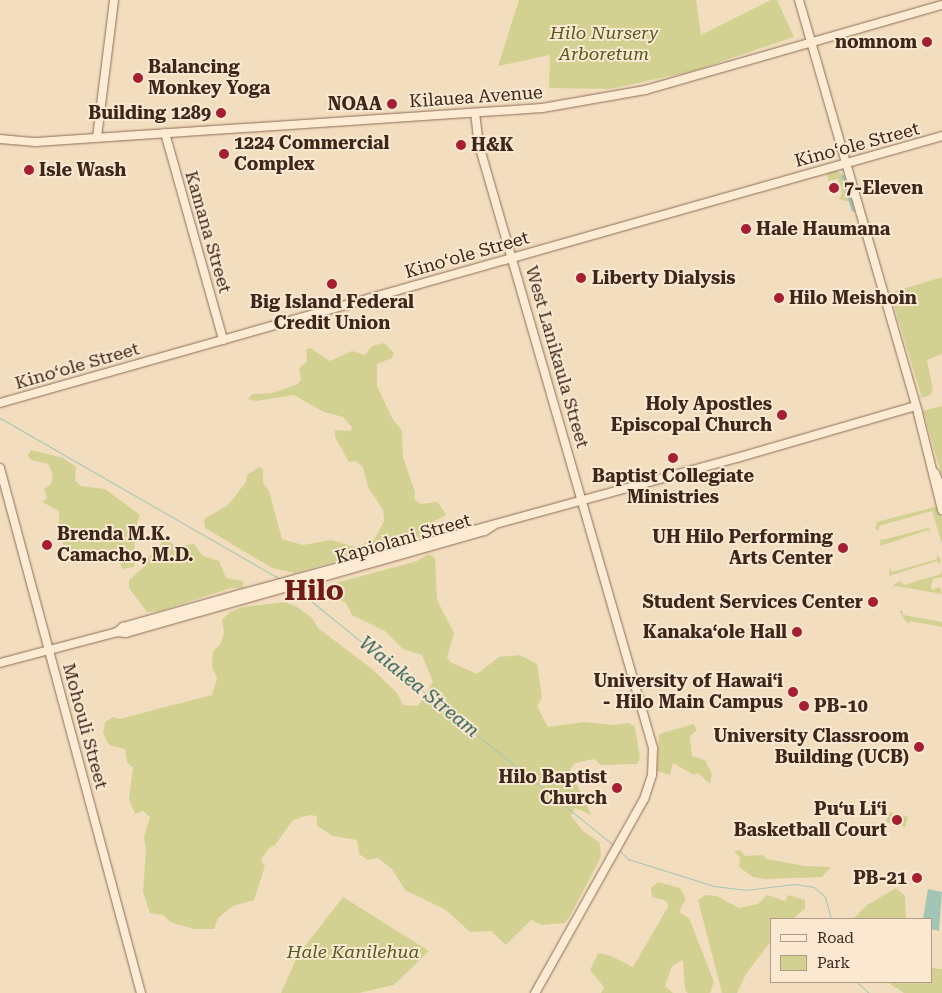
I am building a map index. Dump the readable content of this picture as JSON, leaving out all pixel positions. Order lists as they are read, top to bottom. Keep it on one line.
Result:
{"streets":{"street":["Kilauea Avenue","Kinoʻole Street","Kamana Street","West Lanikaula Street","Kapiolani Street","Mohouli Street"]},"crossings":[["Kilauea Avenue","Kamana Street"],["Kilauea Avenue","West Lanikaula Street"],["Kinoʻole Street","Kamana Street"],["Kinoʻole Street","West Lanikaula Street"],["West Lanikaula Street","Kapiolani Street"],["Kapiolani Street","Mohouli Street"]],"districts":["Hilo"],"water":["Waiakea Stream"],"parks":["Hilo Nursery Arboretum","Hale Kanilehua"],"places":["nomnom","Balancing Monkey Yoga","NOAA","Building 1289","H&K","1224 Commercial Complex","Isle Wash","7-Eleven","Hale Haumana","Liberty Dialysis","Big Island Federal Credit Union","Hilo Meishoin","Holy Apostles Episcopal Church","Baptist Collegiate Ministries","Brenda M.K. Camacho, M.D.","UH Hilo Performing Arts Center","Student Services Center","Kanakaʻole Hall","University of Hawaiʻi - Hilo Main Campus","PB-10","University Classroom Building (UCB)","Hilo Baptist Church","Puʻu Liʻi Basketball Court","PB-21"],"legend":["Road","Park"]}
